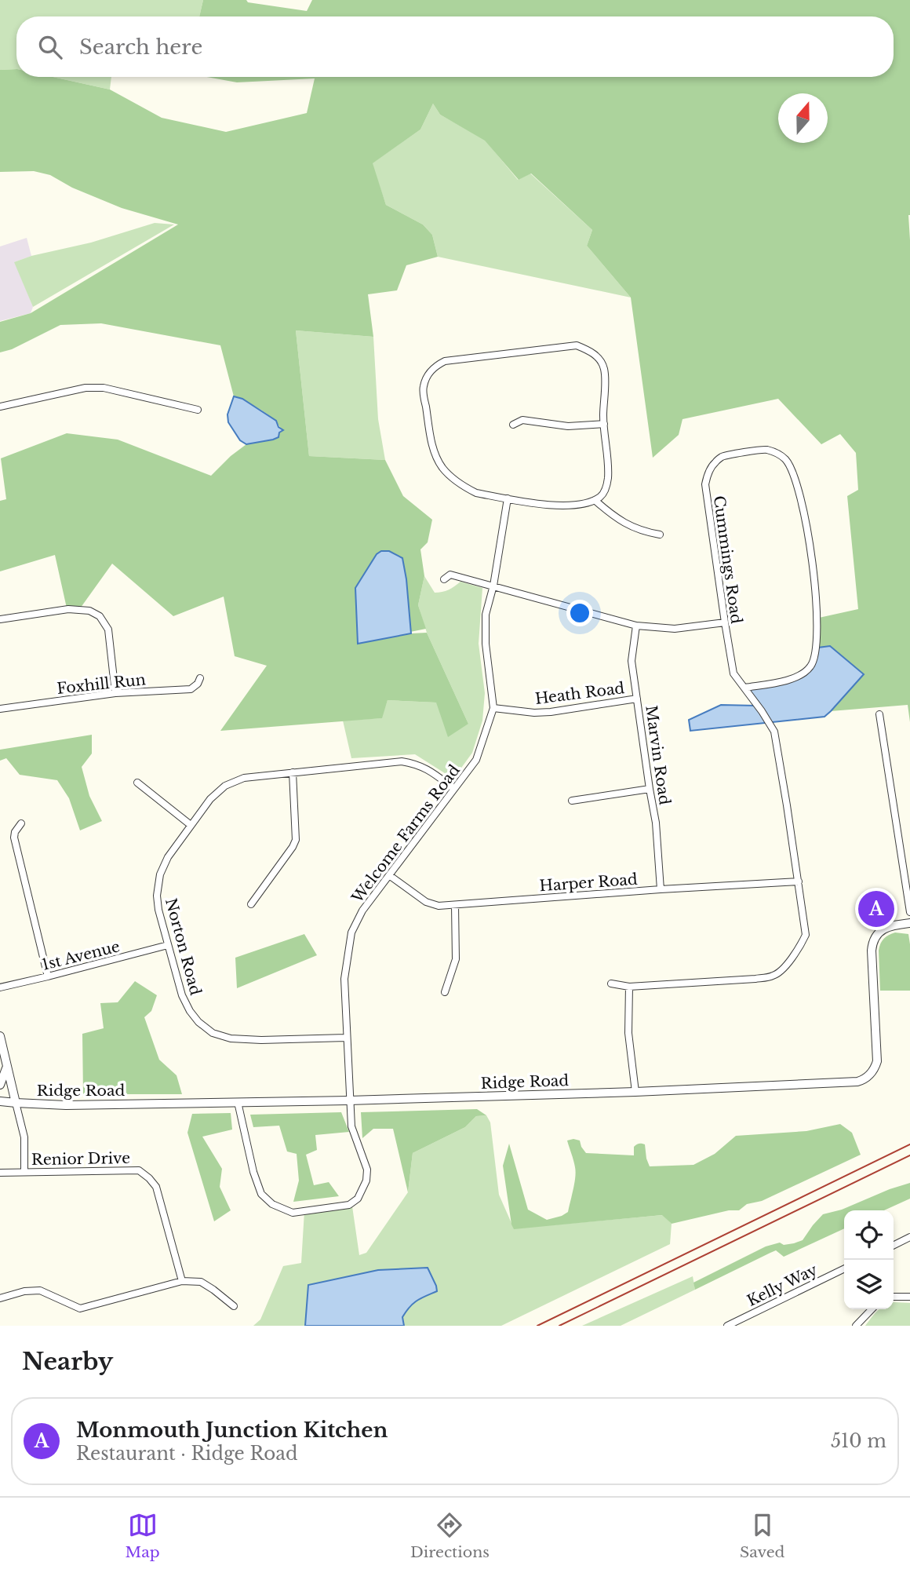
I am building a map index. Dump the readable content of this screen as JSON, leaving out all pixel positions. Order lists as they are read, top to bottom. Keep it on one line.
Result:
{"streets":{"street":["Cummings Road","Foxhill Run","Heath Road","Marvin Road","Welcome Farms Road","Harper Road","Norton Road","1st Avenue","Ridge Road","Renior Drive","Kelly Way"]},"crossings":[["Cummings Road","Harper Road"],["Heath Road","Marvin Road"],["Heath Road","Welcome Farms Road"],["Marvin Road","Harper Road"],["Welcome Farms Road","Harper Road"],["Welcome Farms Road","Norton Road"],["Welcome Farms Road","Ridge Road"],["Norton Road","1st Avenue"]],"north":"top","page":{"search":"Search here","pins":"A","heading":"Nearby","list":[{"mark":"A","name":"Monmouth Junction Kitchen","note":"Restaurant · Ridge Road","value":"510 m"}],"nav":["Map","Directions","Saved"]}}
